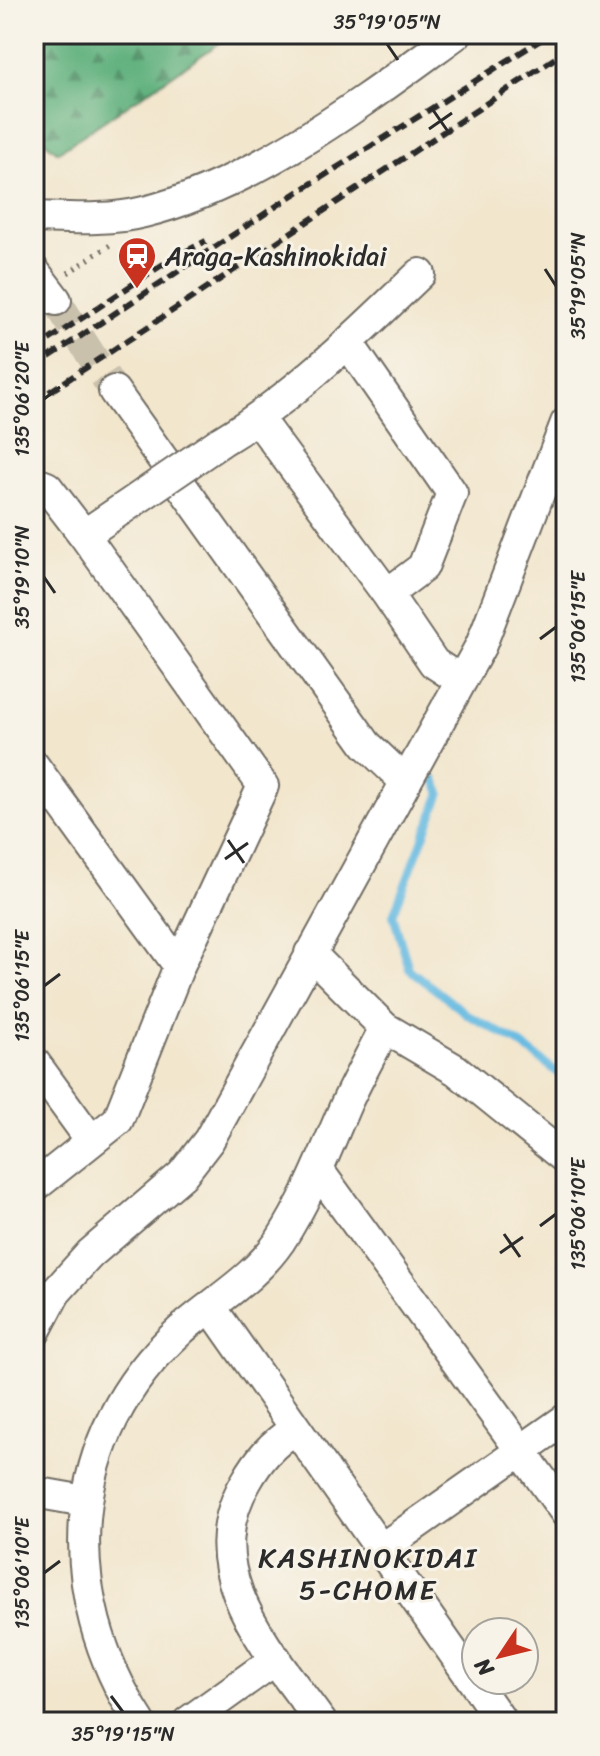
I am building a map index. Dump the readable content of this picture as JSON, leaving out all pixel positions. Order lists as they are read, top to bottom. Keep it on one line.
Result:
{"districts":["KASHINOKIDAI 5-CHOME"],"places":{"station":["Araga-Kashinokidai"]},"north":"bottom left","coordinates":["35°19'05\"N","135°06'20\"E","35°19'10\"N","135°06'15\"E","135°06'10\"E","35°19'15\"N"]}
